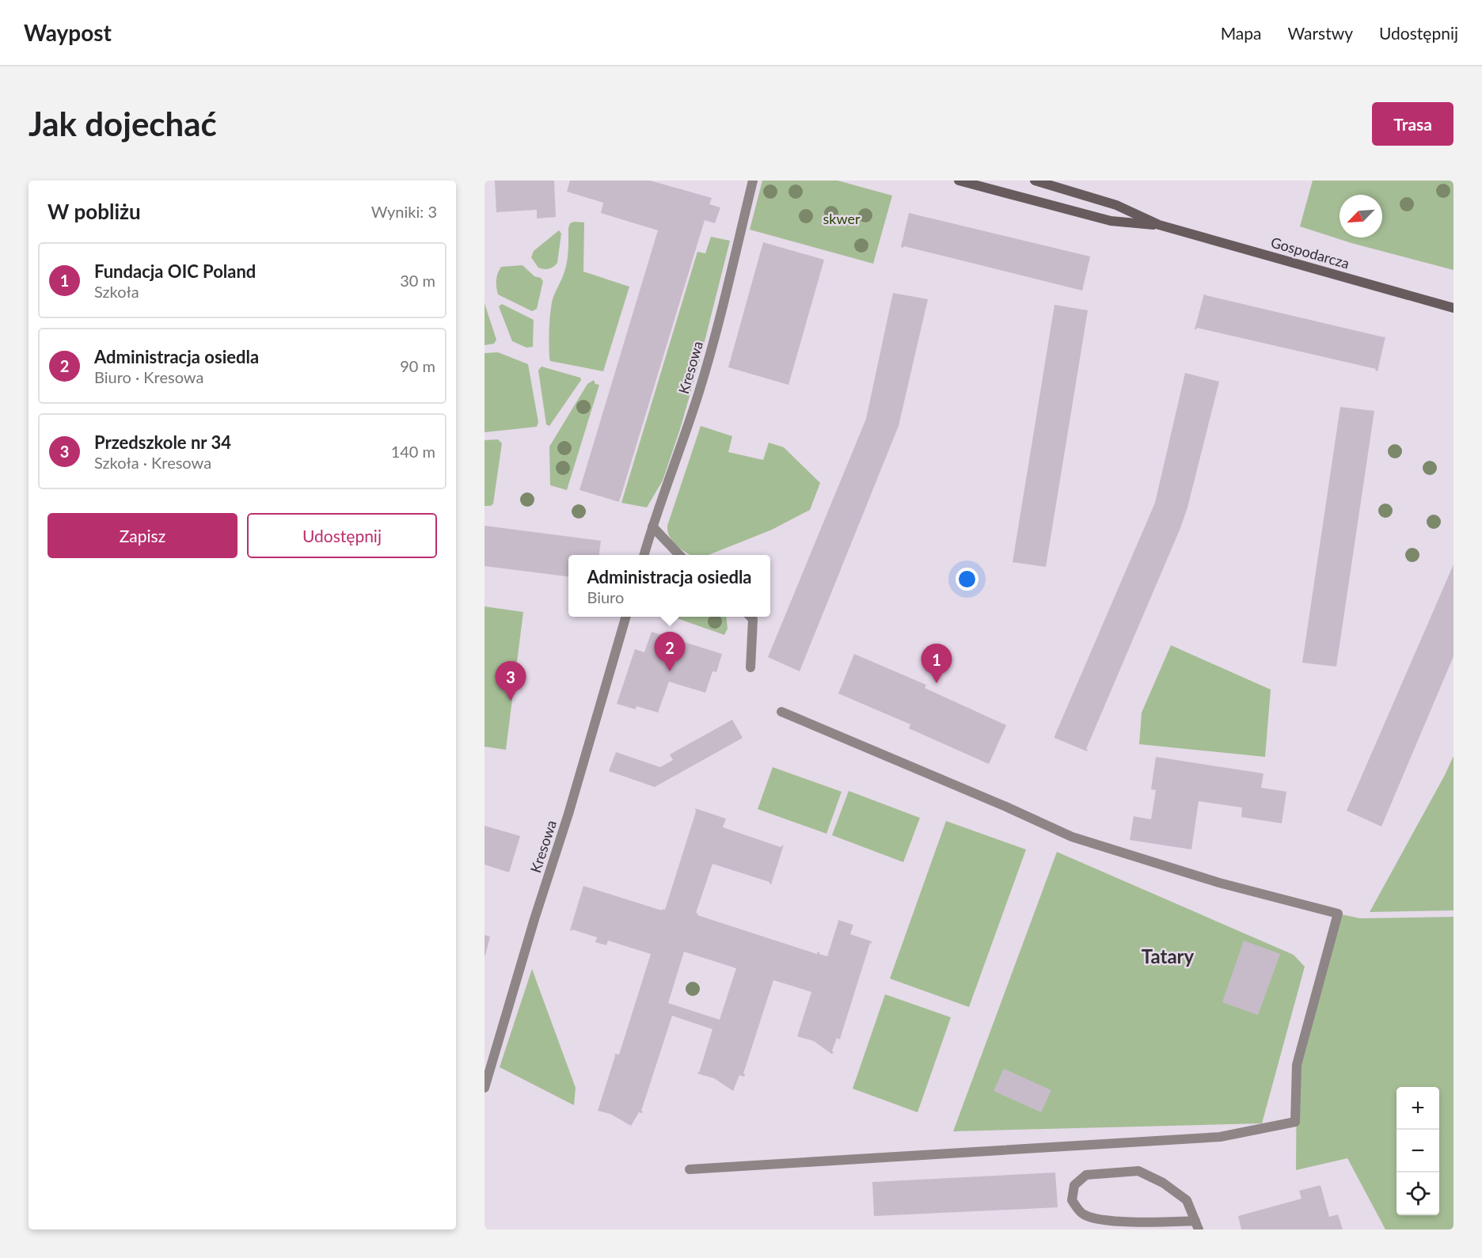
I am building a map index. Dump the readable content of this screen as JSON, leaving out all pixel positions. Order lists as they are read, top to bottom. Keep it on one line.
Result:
{"streets":{"street":["Gospodarcza","Kresowa"]},"districts":["Tatary"],"parks":["skwer"],"north":"bottom left","page":{"header":"Waypost","nav":["Mapa","Warstwy","Udostępnij"],"buttons":["Trasa",["Zapisz","Udostępnij"]],"title":"Jak dojechać","heading":["W pobliżu","Wyniki: 3"],"list":[{"mark":"1","name":"Fundacja OIC Poland","note":"Szkoła","value":"30 m"},{"mark":"2","name":"Administracja osiedla","note":"Biuro · Kresowa","value":"90 m"},{"mark":"3","name":"Przedszkole nr 34","note":"Szkoła · Kresowa","value":"140 m"}],"popup":["Administracja osiedla","Biuro"],"pins":["2","1","3"],"map_buttons":["+","−"]}}
